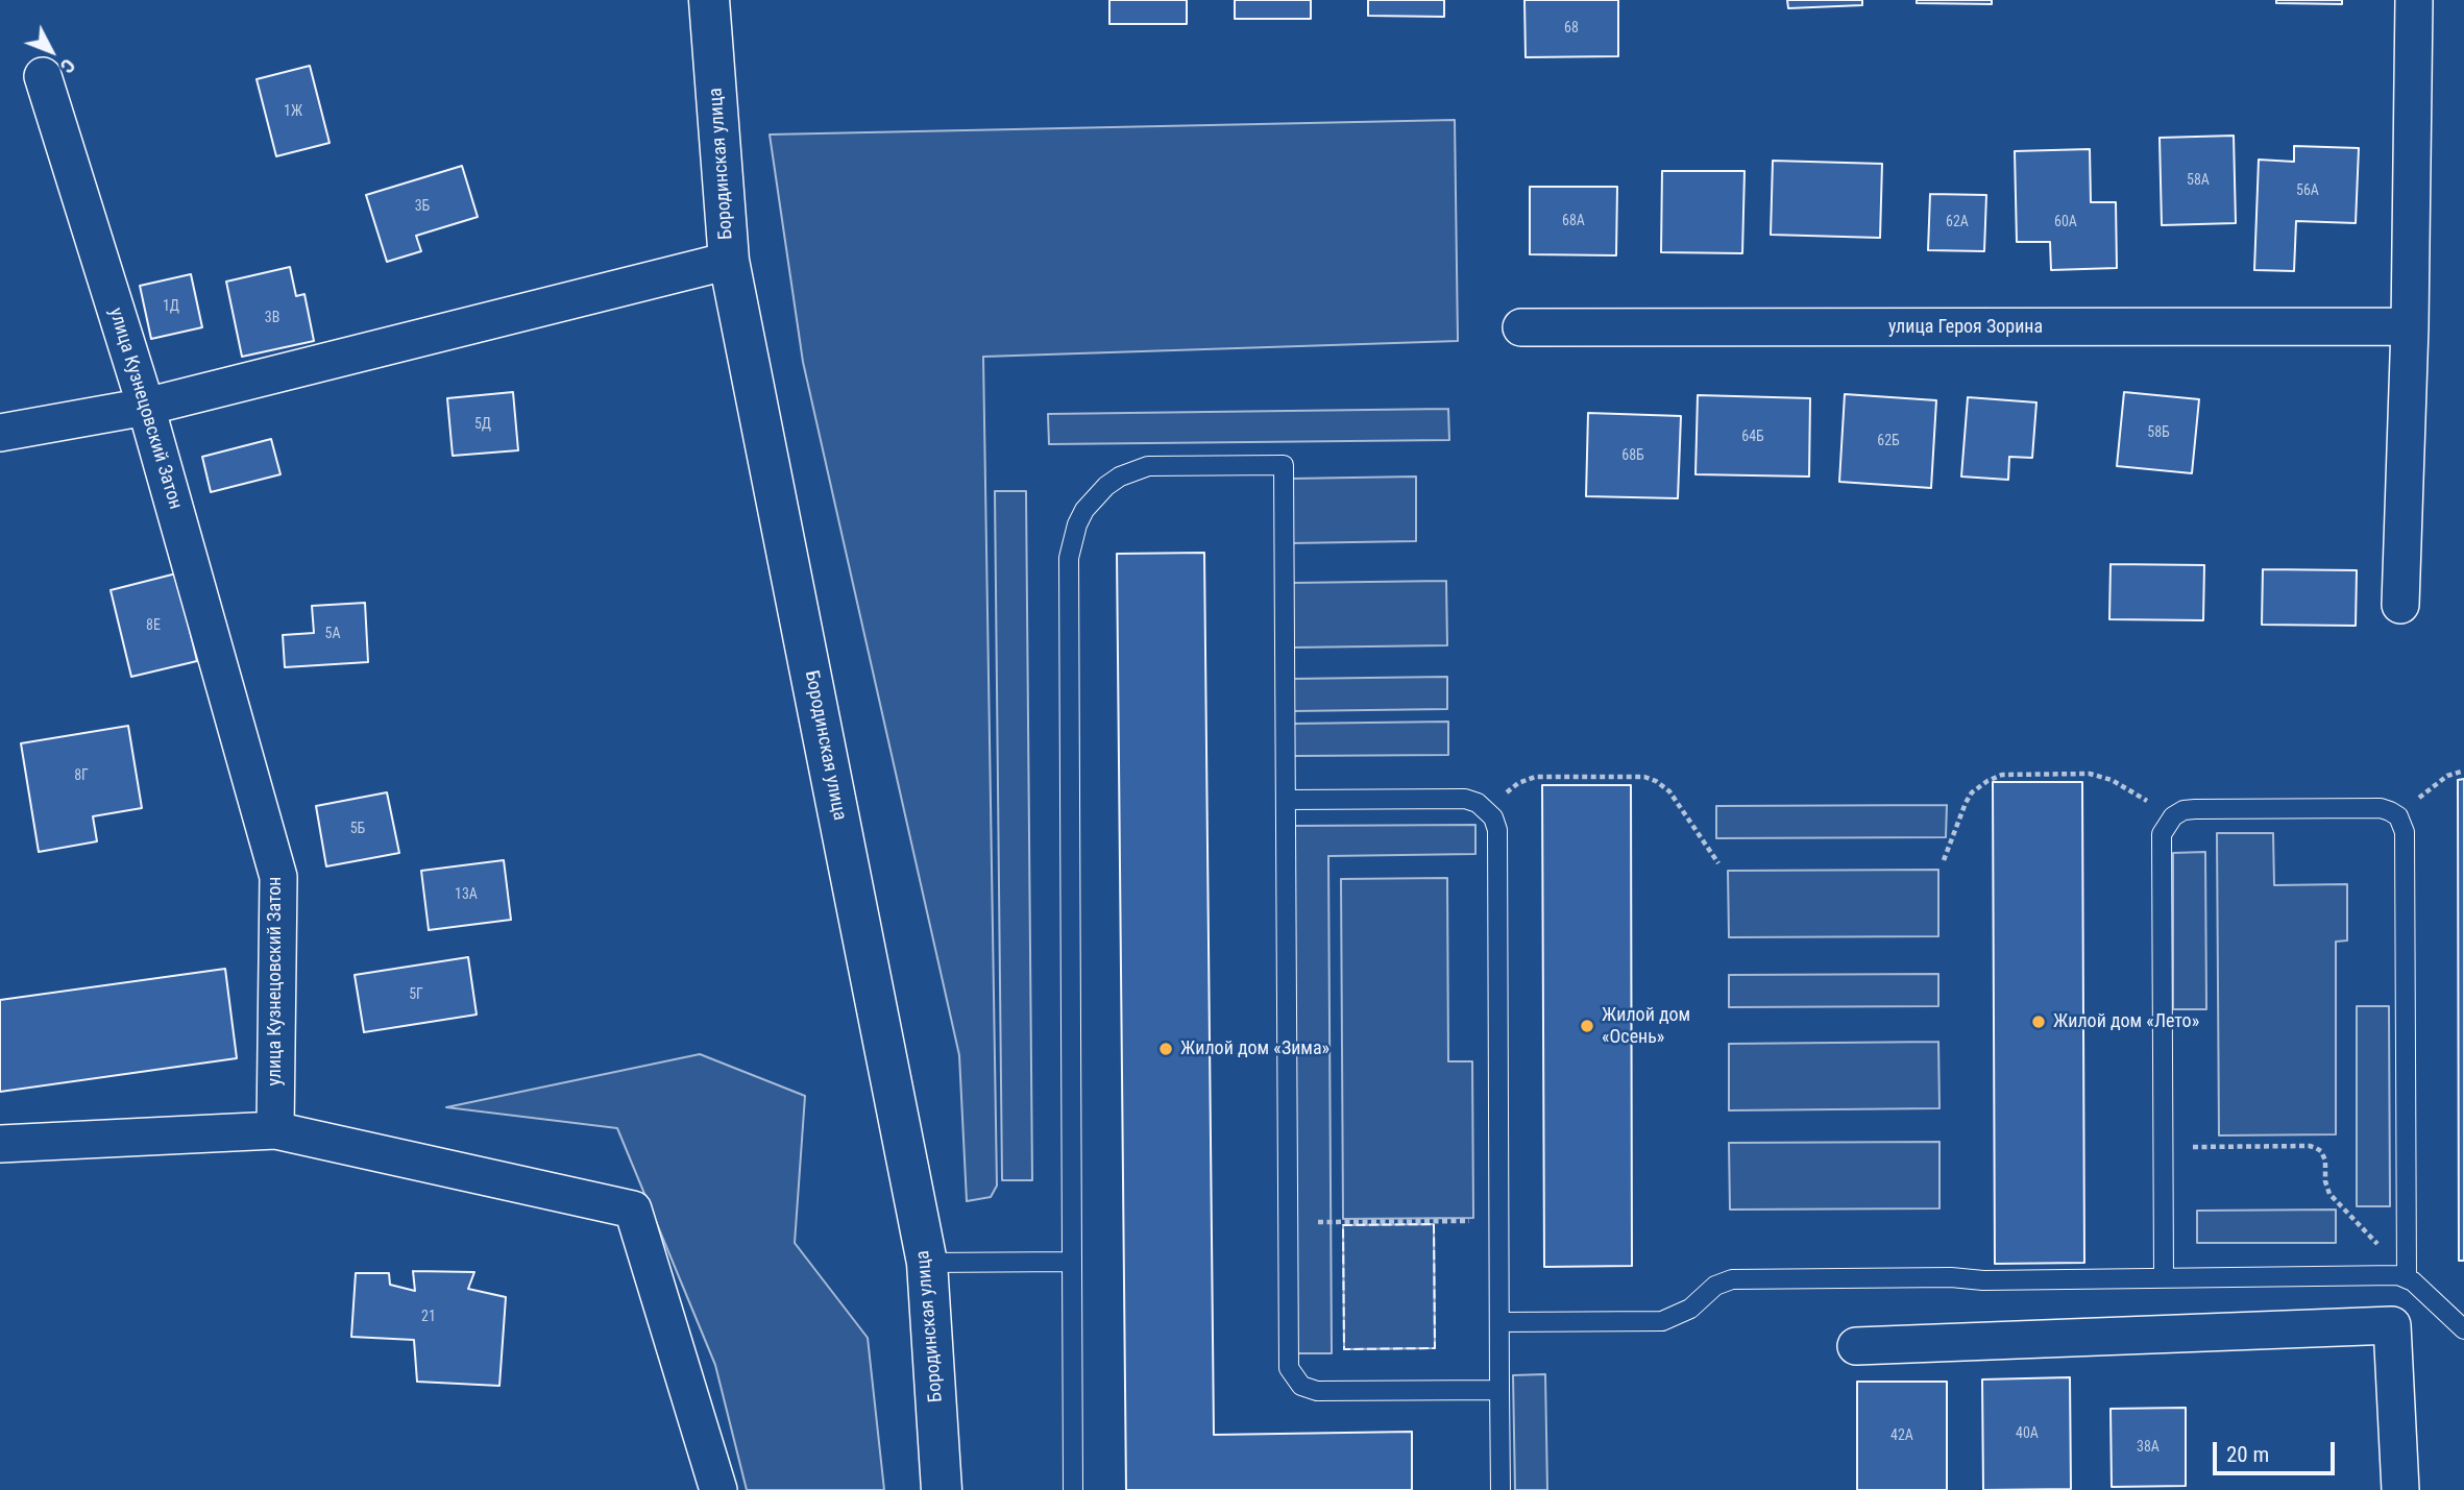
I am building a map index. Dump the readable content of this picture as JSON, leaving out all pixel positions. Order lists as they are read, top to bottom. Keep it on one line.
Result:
{"streets":{"street":["Бородинская улица","улица Героя Зорина","улица Кузнецовский Затон"]},"places":["Жилой дом «Лето»","Жилой дом «Осень»","Жилой дом «Зима»"],"house_numbers":["68","1Ж","58А","56А","3Б","68А","62А","60А","1Д","3В","5Д","58Б","64Б","62Б","68Б","8Е","5А","8Г","5Б","13А","5Г","21","40А","42А","38А"],"scale_bar":"20 m","north":"bottom right"}
